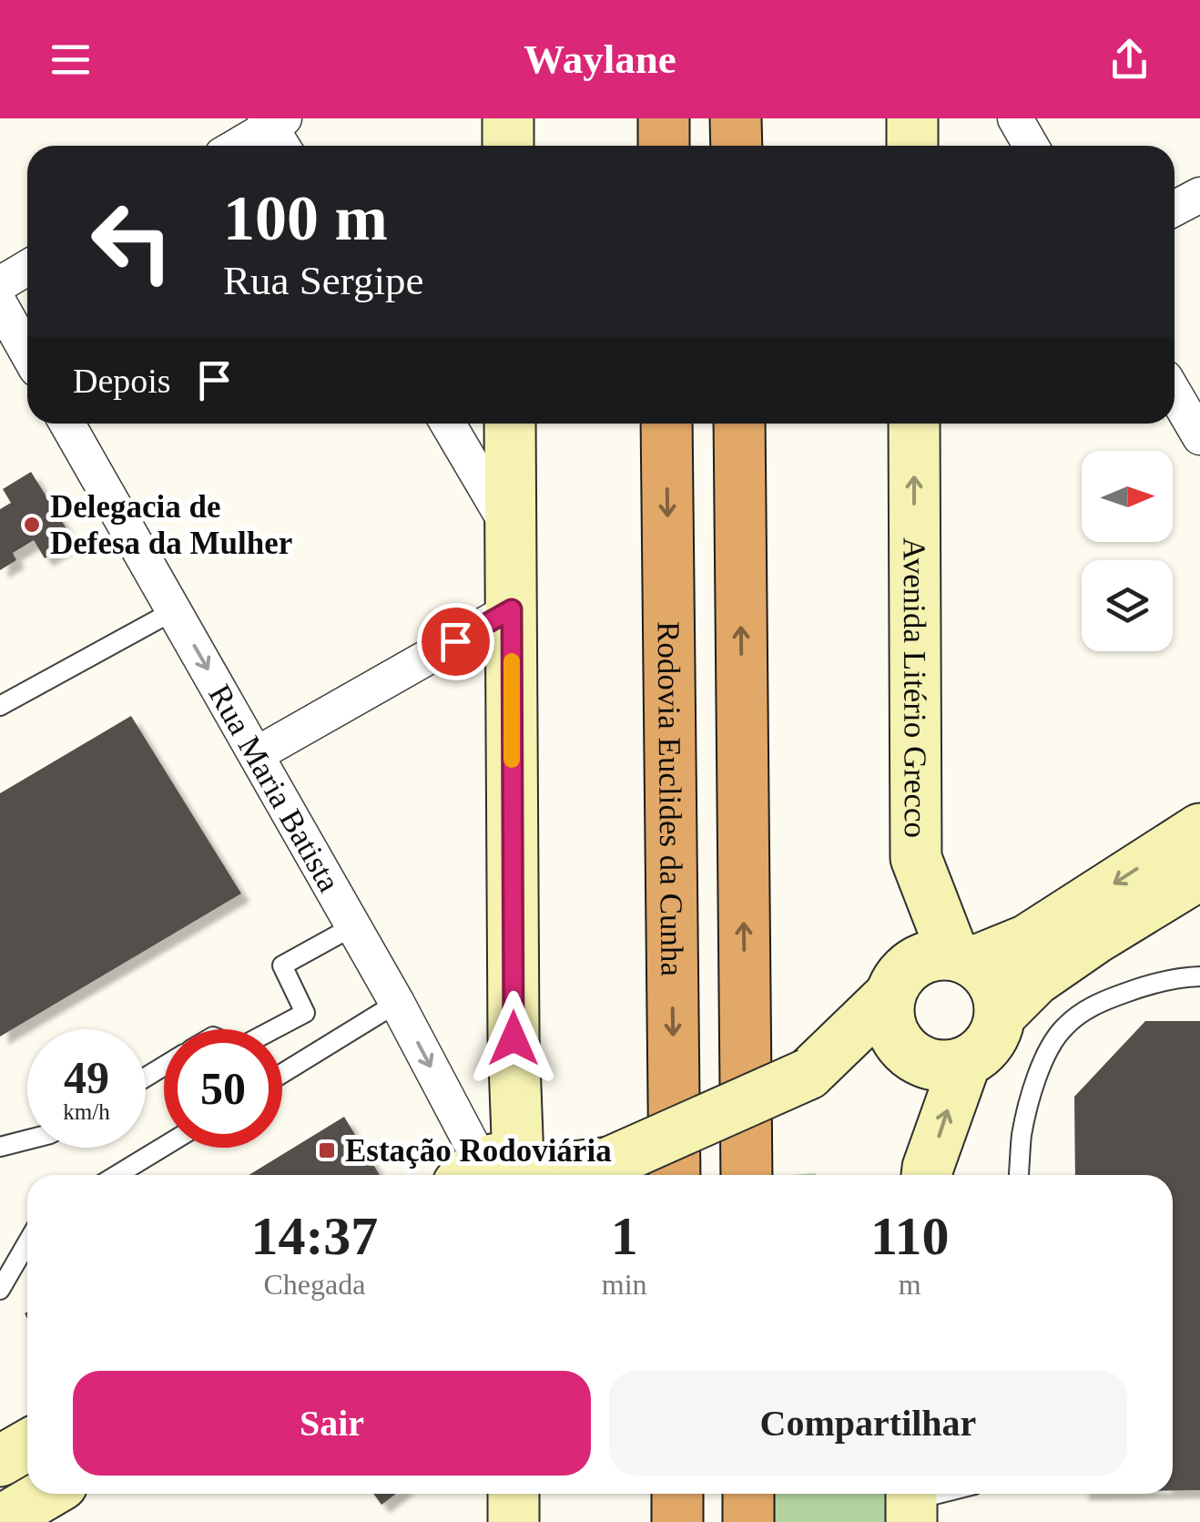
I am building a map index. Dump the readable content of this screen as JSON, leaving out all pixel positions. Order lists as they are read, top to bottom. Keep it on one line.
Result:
{"streets":{"highway":["Rodovia Euclides da Cunha"],"main road":["Avenida Litério Grecco"],"street":["Rua Maria Batista"]},"one_way":["Rua Maria Batista"],"places":{"other":["Delegacia de Defesa da Mulher"],"transit":["Estação Rodoviária"]},"north":"right","page":{"header":"Waylane","turn":["100 m","Rua Sergipe"],"then":"Depois","speed":"49 km/h","limit":"50","eta":["14:37","Chegada","1","min","110","m"],"buttons":["Sair","Compartilhar"]}}
